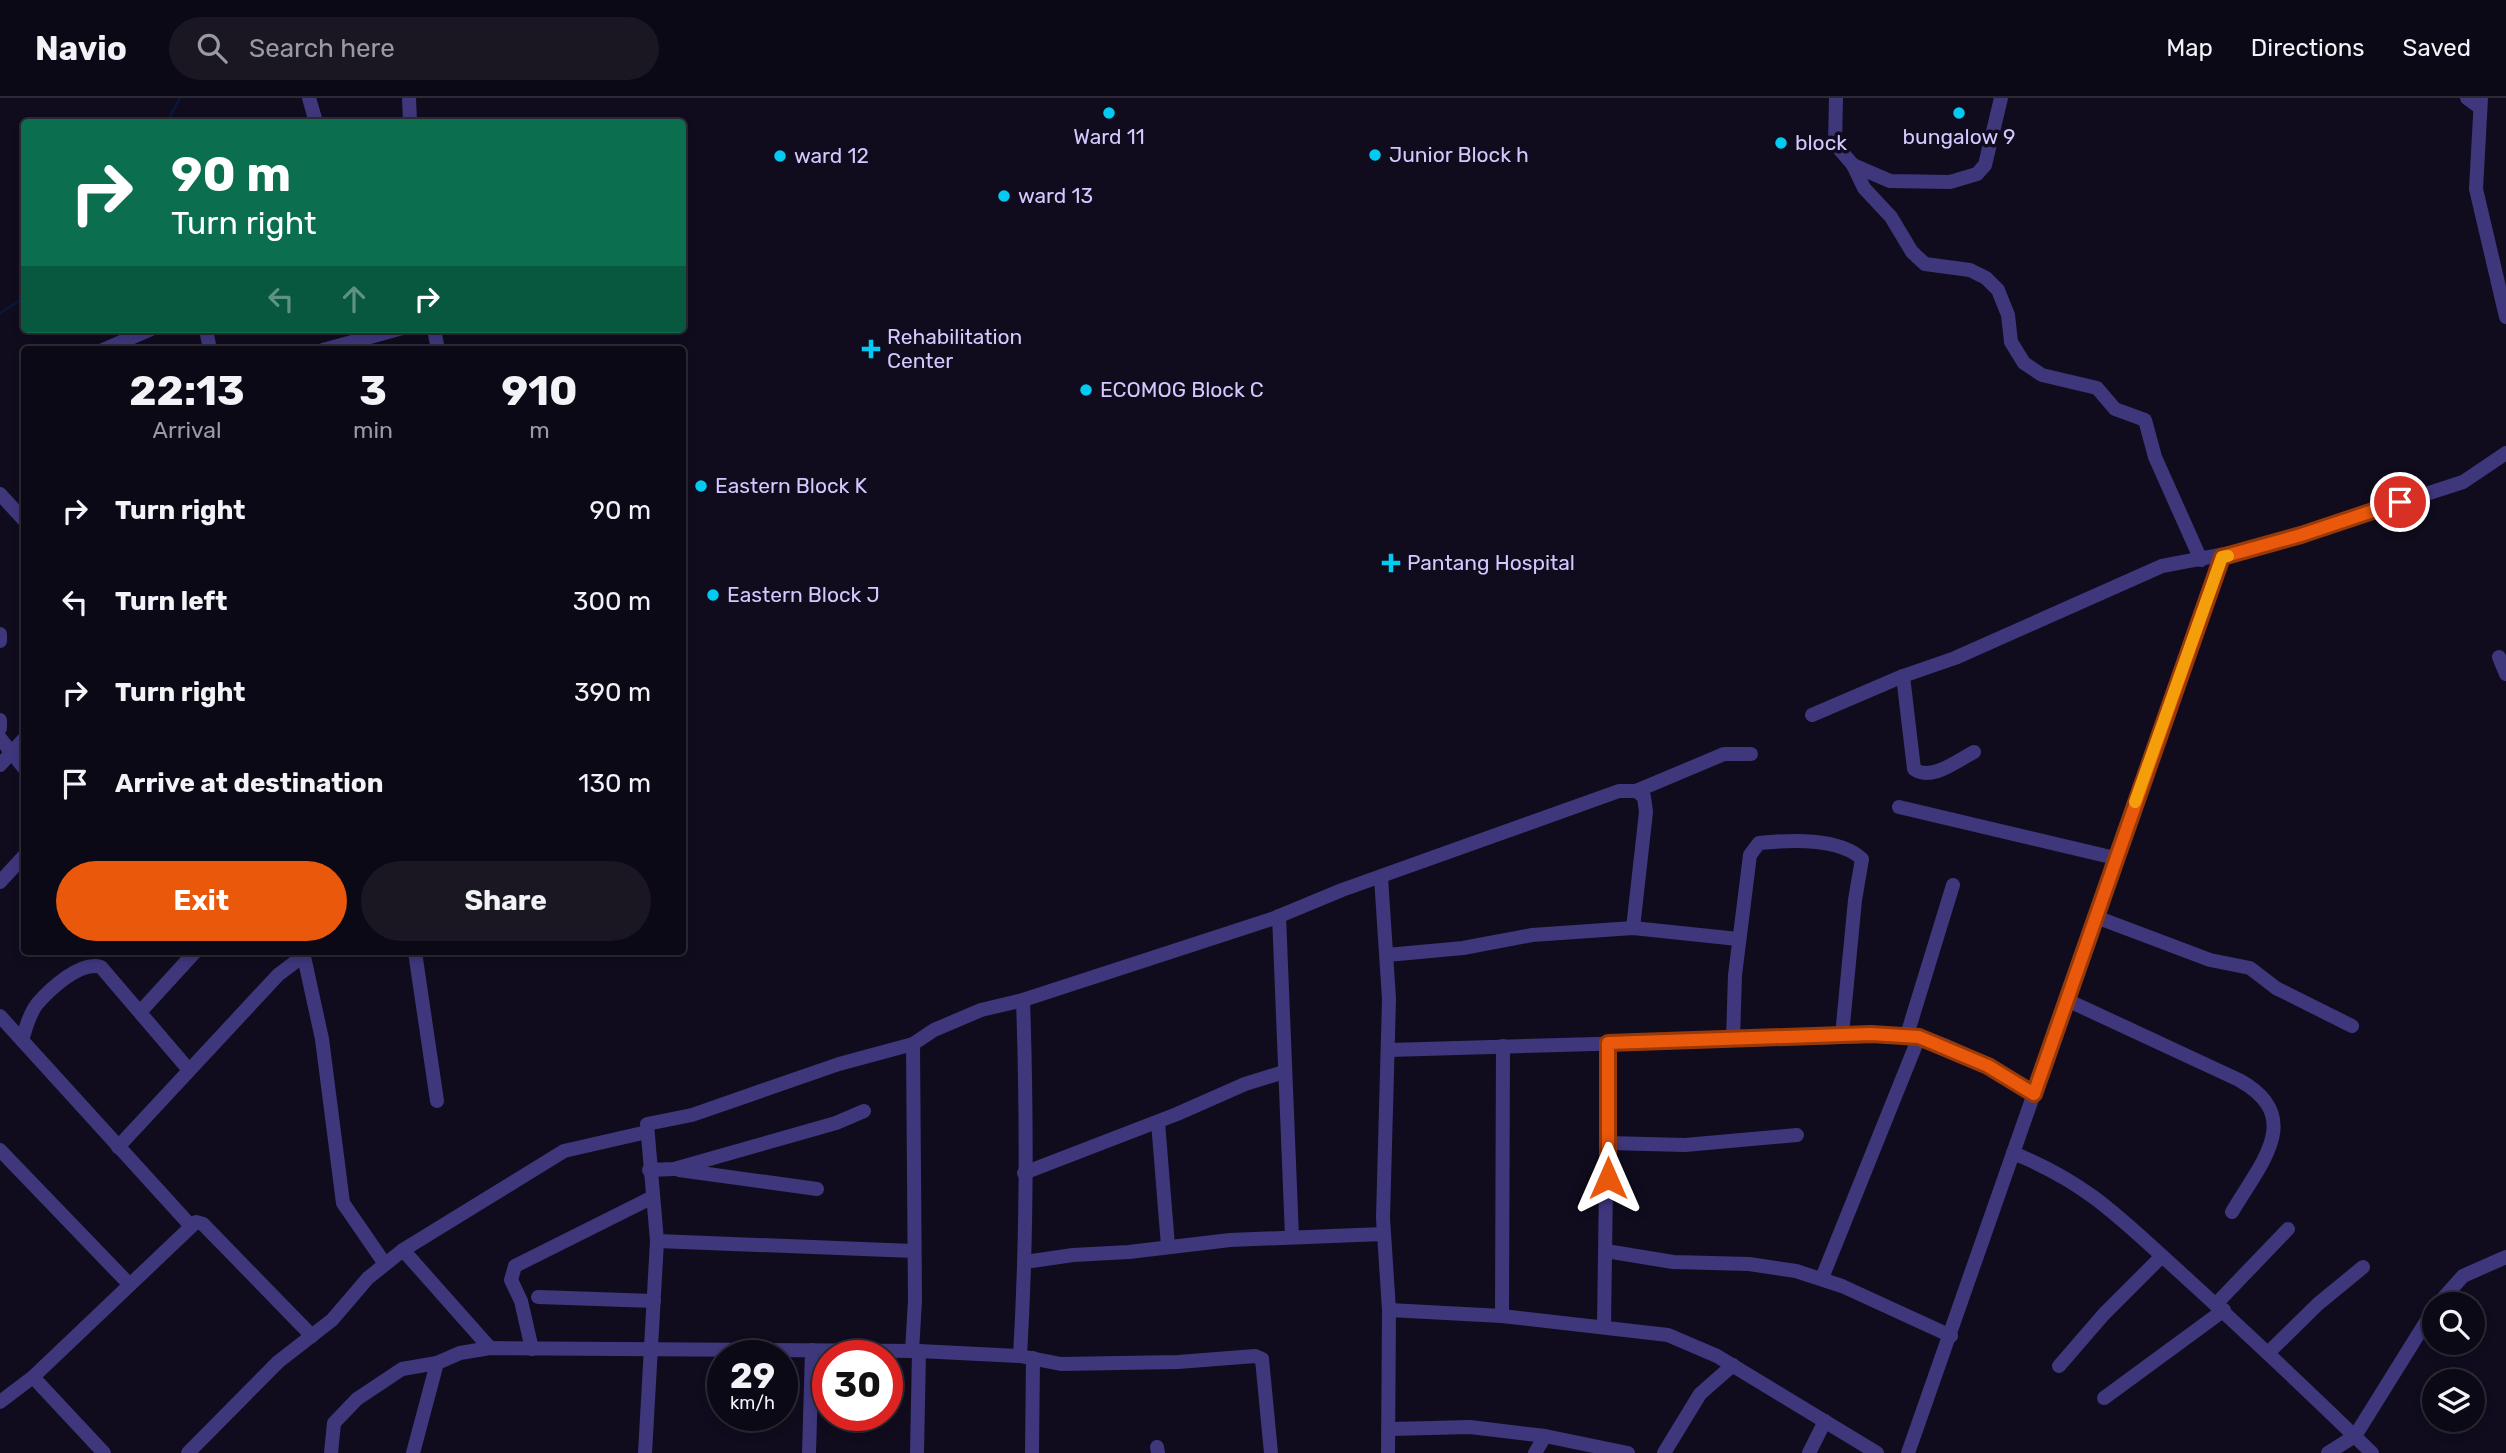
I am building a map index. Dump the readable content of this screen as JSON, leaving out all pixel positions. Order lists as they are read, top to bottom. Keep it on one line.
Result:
{"places":{"other":["Ward 11","bungalow 9","block","Junior Block h","ward 12","ward 13","ECOMOG Block C","Eastern Block K","Eastern Block J"],"health":["Rehabilitation Center","Pantang Hospital"]},"page":{"header":"Navio","search":"Search here","nav":["Map","Directions","Saved"],"turn":["90 m","Turn right"],"eta":["22:13","Arrival","3","min","910","m"],"list":[{"name":"Turn right","value":"90 m"},{"name":"Turn left","value":"300 m"},{"name":"Turn right","value":"390 m"},{"name":"Arrive at destination","value":"130 m"}],"buttons":["Exit","Share"],"speed":"29 km/h","limit":"30"}}
